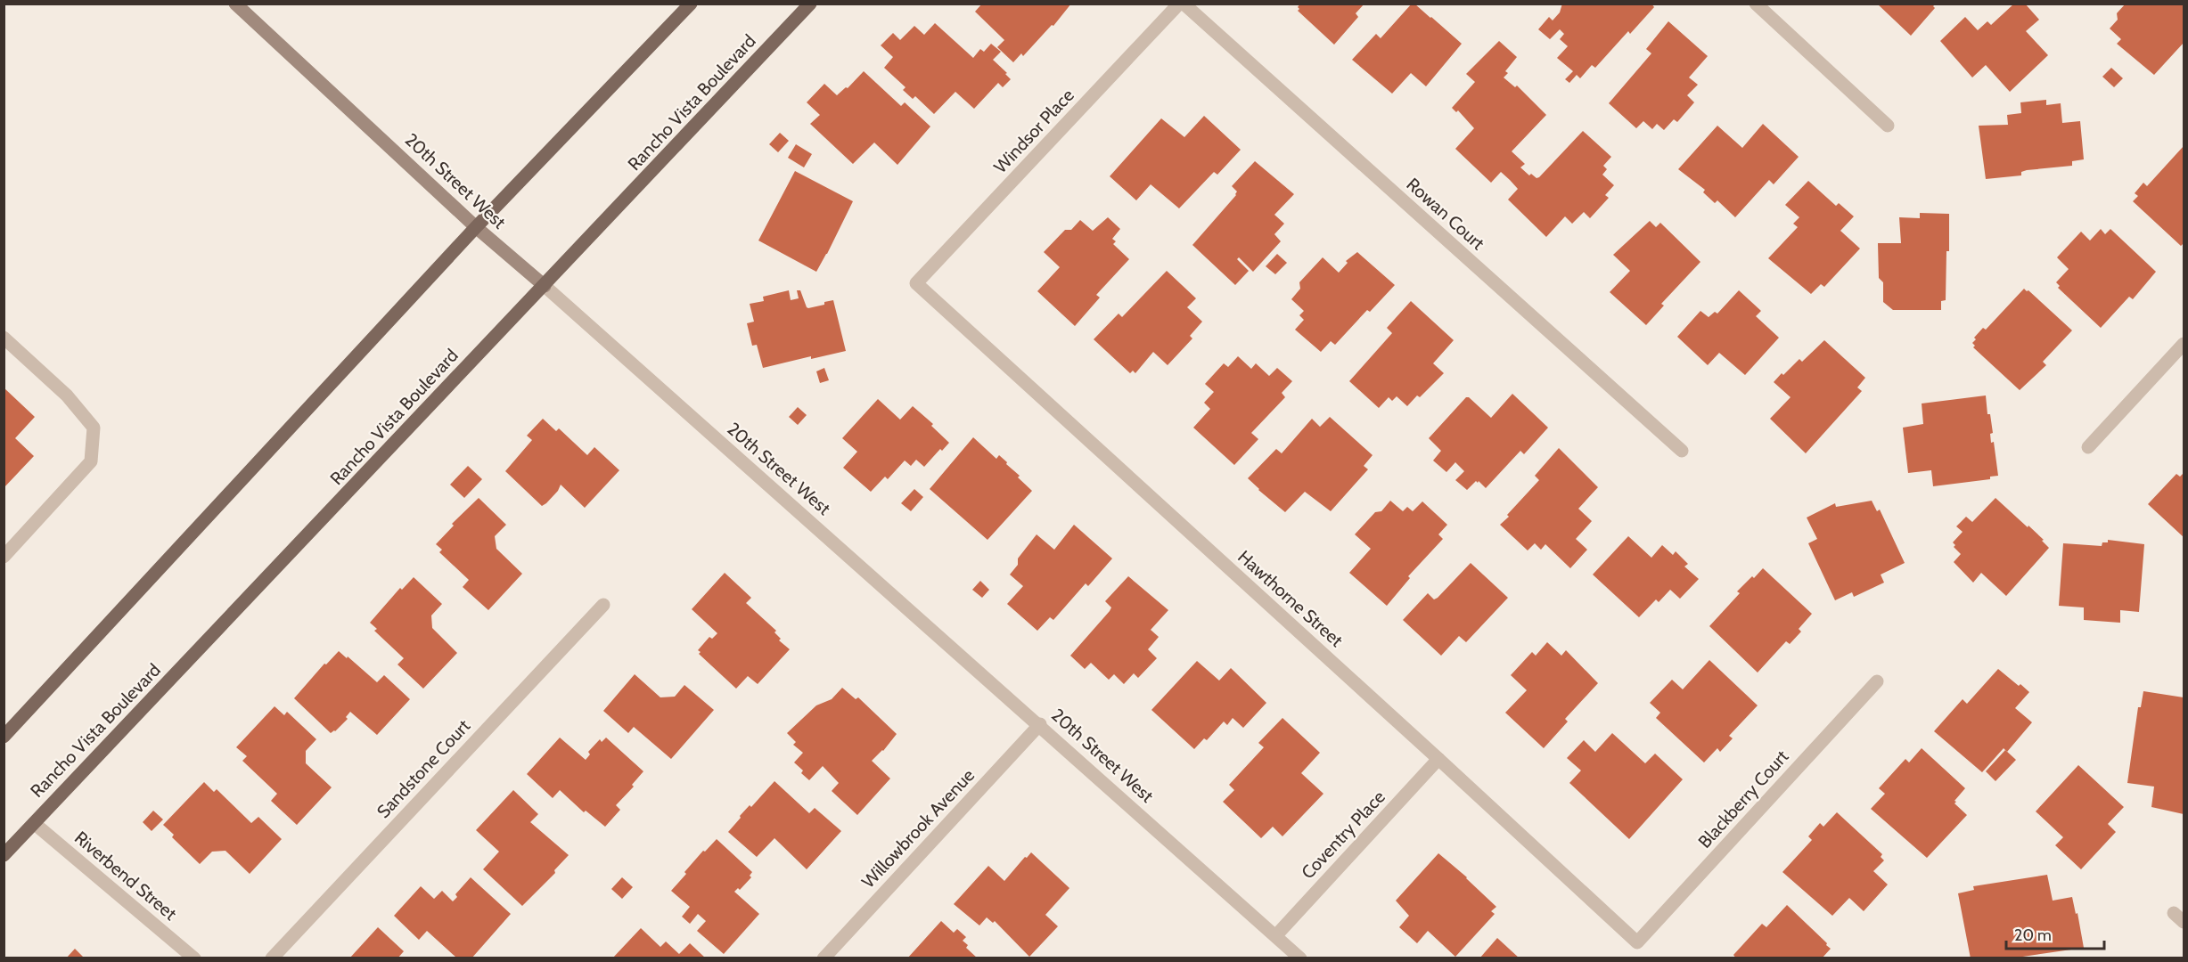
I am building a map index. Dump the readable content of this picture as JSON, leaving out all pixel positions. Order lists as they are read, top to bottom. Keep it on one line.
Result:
{"streets":{"main road":["Rancho Vista Boulevard","20th Street West"],"street":["Windsor Place","Rowan Court","Hawthorne Street","Sandstone Court","Blackberry Court","Willowbrook Avenue","Coventry Place","Riverbend Street"]},"crossings":[["Rancho Vista Boulevard","20th Street West"],["Rancho Vista Boulevard","Riverbend Street"],["Windsor Place","Hawthorne Street"],["20th Street West","Willowbrook Avenue"],["20th Street West","Coventry Place"],["Hawthorne Street","Blackberry Court"],["Hawthorne Street","Coventry Place"]],"scale_bar":"20 m"}
